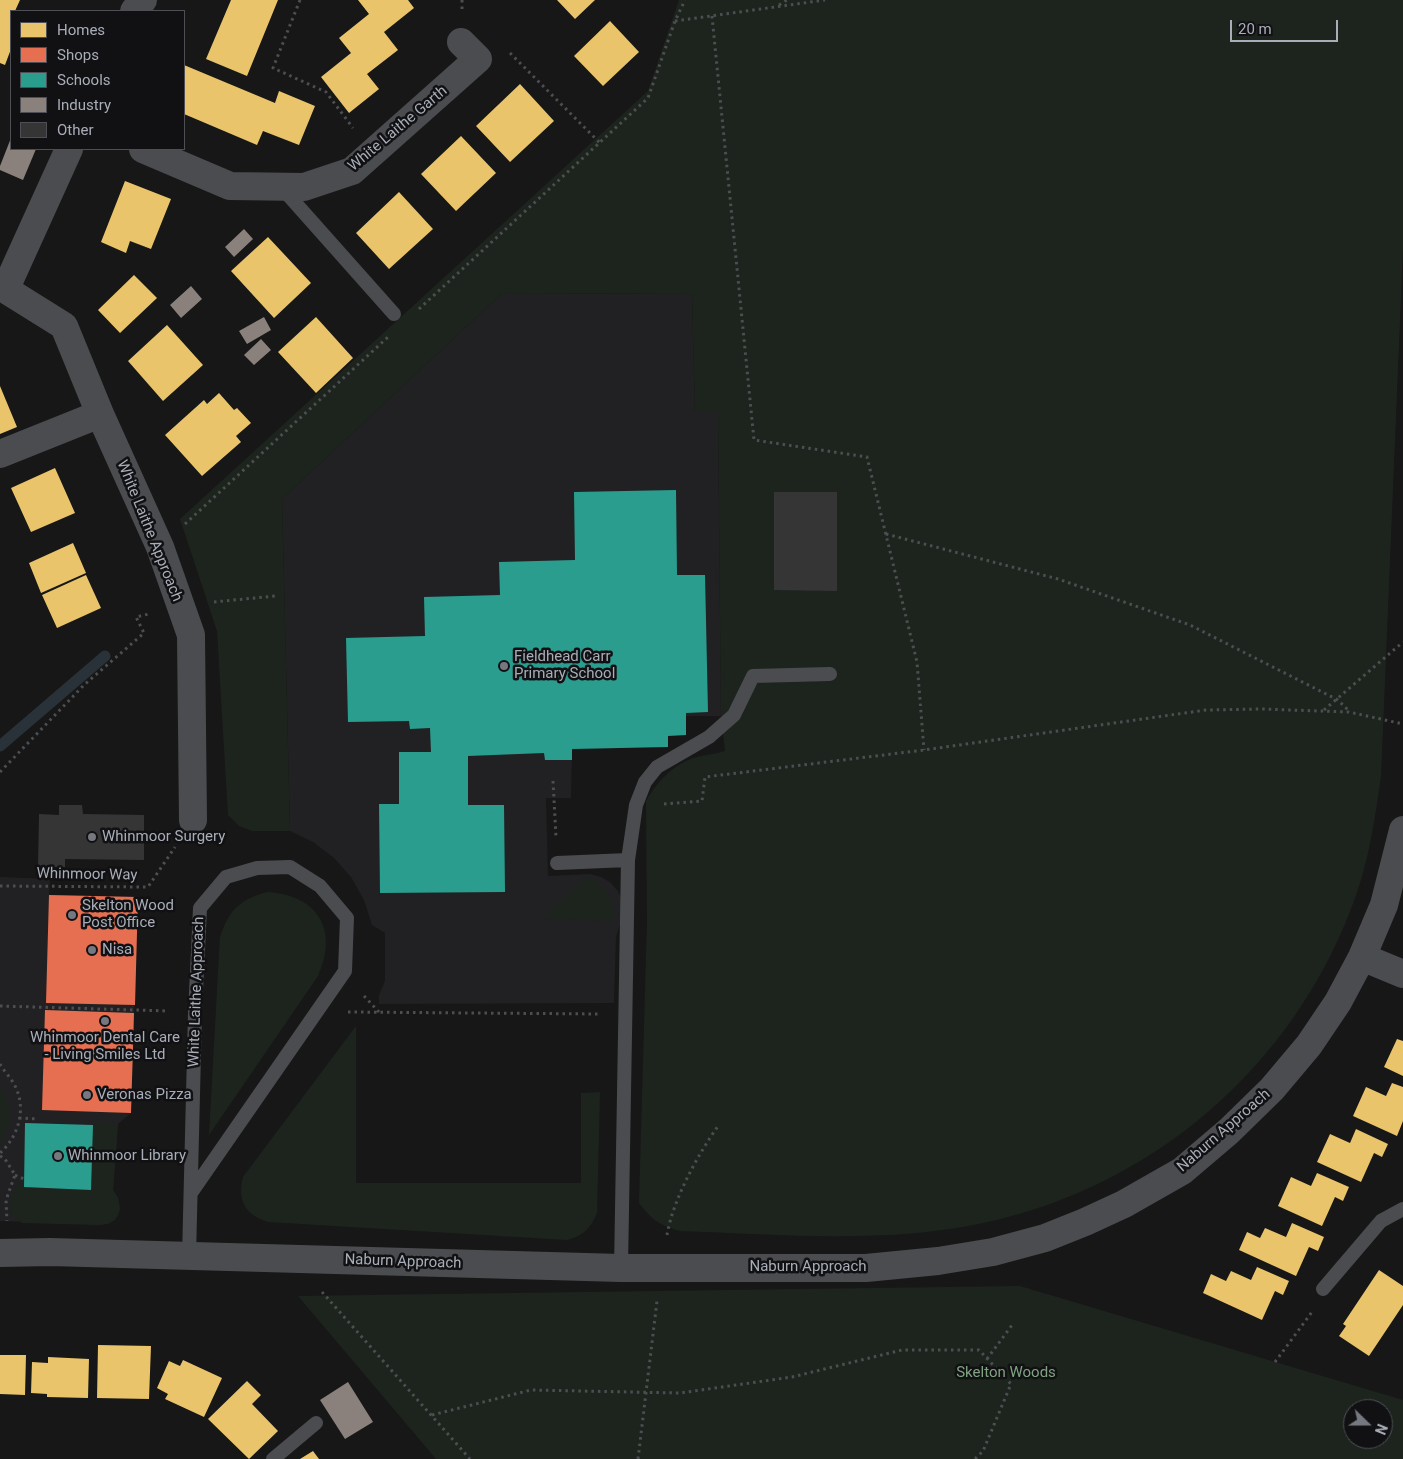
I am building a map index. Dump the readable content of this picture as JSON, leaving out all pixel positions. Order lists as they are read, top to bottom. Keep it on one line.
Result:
{"streets":{"street":["White Laithe Garth","White Laithe Approach","Naburn Approach"],"path":["Whinmoor Way"]},"crossings":[["White Laithe Approach","Whinmoor Way"],["White Laithe Approach","Naburn Approach"]],"parks":["Skelton Woods"],"places":["Fieldhead Carr Primary School","Whinmoor Surgery","Skelton Wood Post Office","Nisa","Whinmoor Dental Care - Living Smiles Ltd","Veronas Pizza","Whinmoor Library"],"legend":["Homes","Shops","Schools","Industry","Other"],"scale_bar":"20 m","north":"right"}
